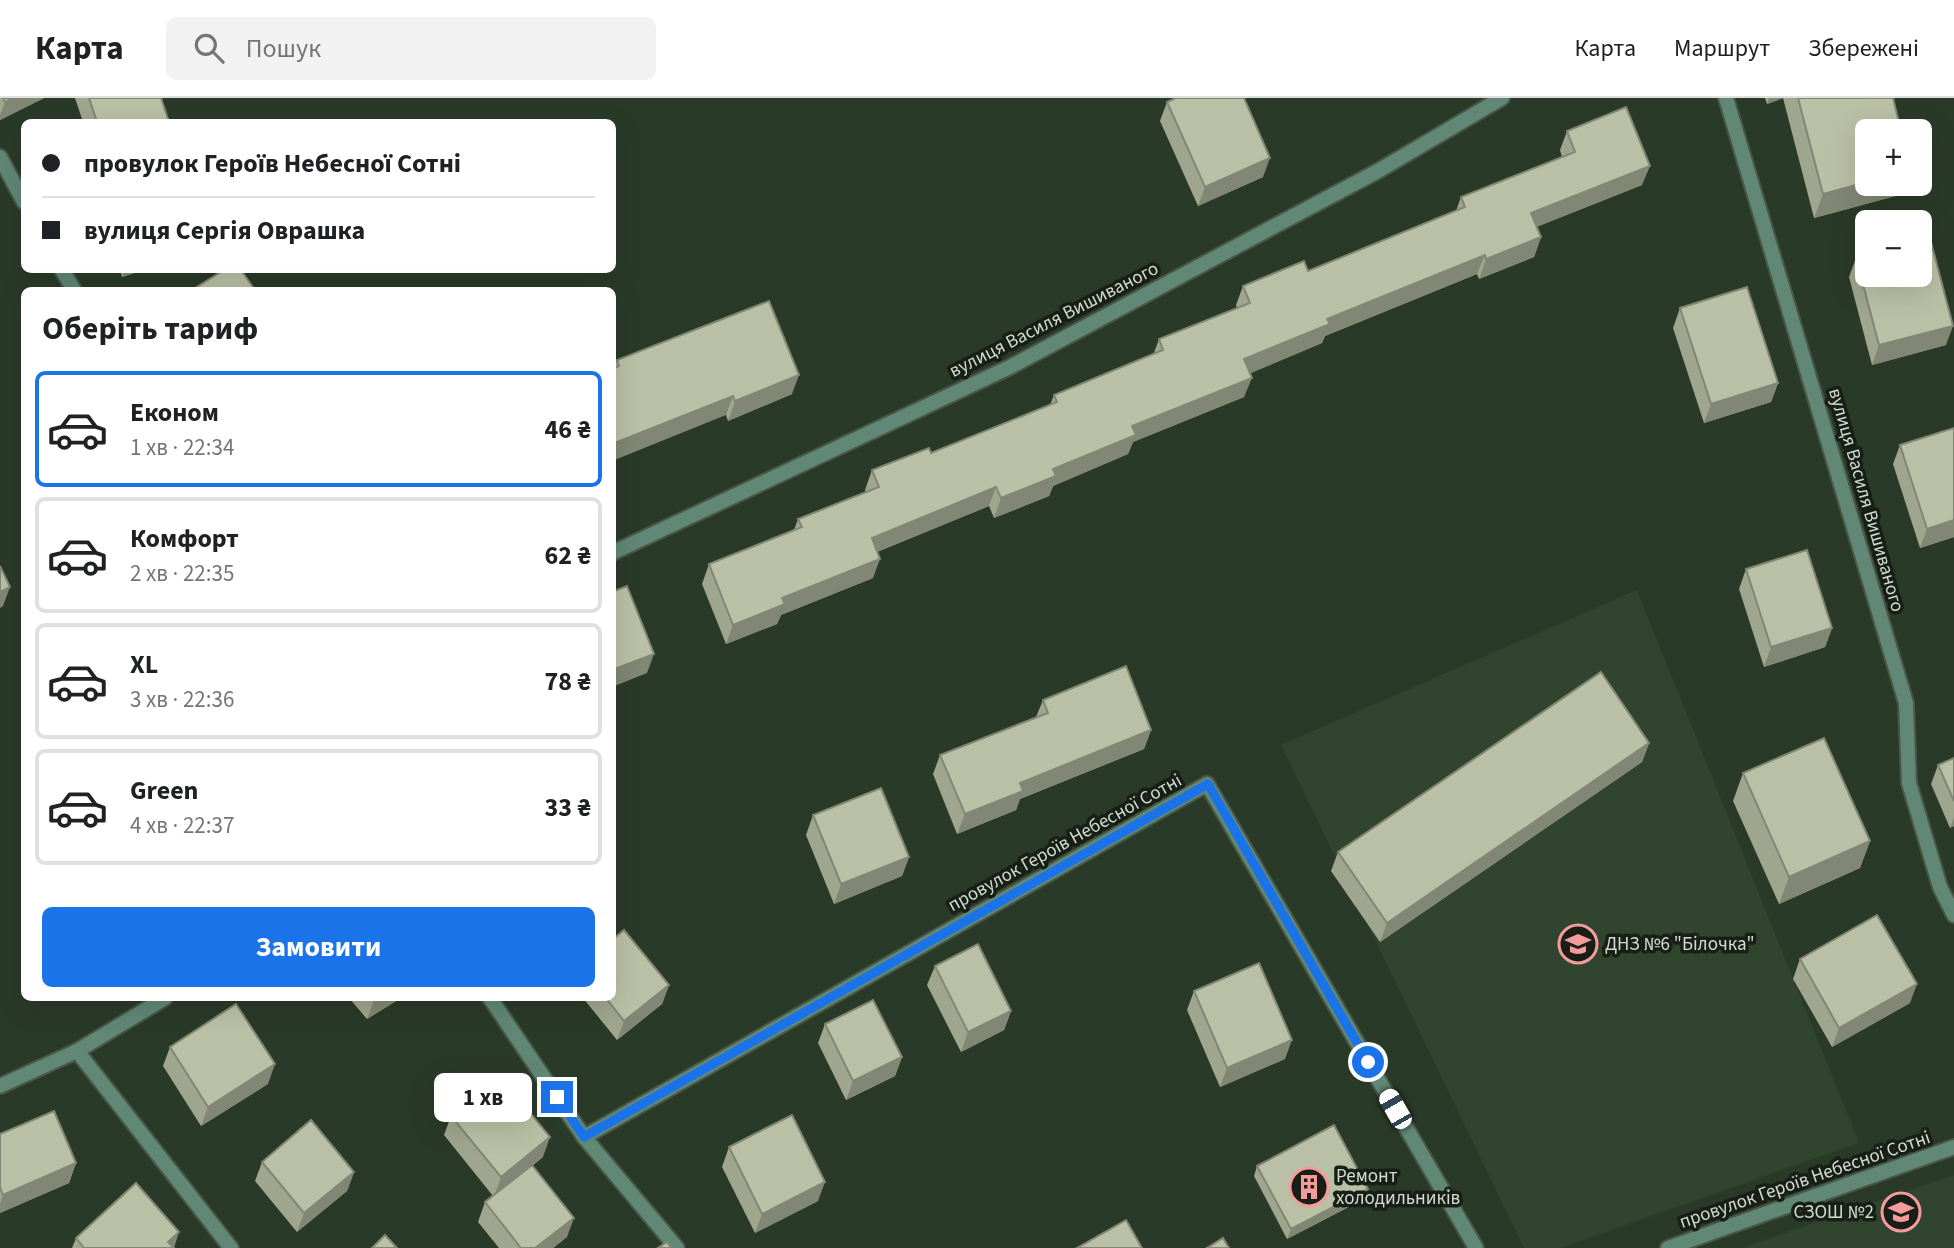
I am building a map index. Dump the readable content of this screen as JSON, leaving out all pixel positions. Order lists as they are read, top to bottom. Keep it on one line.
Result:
{"streets":{"street":["вулиця Василя Вишиваного","провулок Героїв Небесної Сотні"]},"places":{"school or university":["ДНЗ №6 \"Білочка\"","СЗОШ №2"],"building":["Ремонт холодильників"]},"page":{"header":"Карта","search":"Пошук","nav":["Карта","Маршрут","Збережені"],"map_buttons":["+","−"],"banner":["провулок Героїв Небесної Сотні","вулиця Сергія Оврашка"],"heading":"Оберіть тариф","list":[{"name":"Економ","note":"1 хв · 22:34","value":"46 ₴"},{"name":"Комфорт","note":"2 хв · 22:35","value":"62 ₴"},{"name":"XL","note":"3 хв · 22:36","value":"78 ₴"},{"name":"Green","note":"4 хв · 22:37","value":"33 ₴"}],"buttons":"Замовити","bubble":"1 хв"}}
